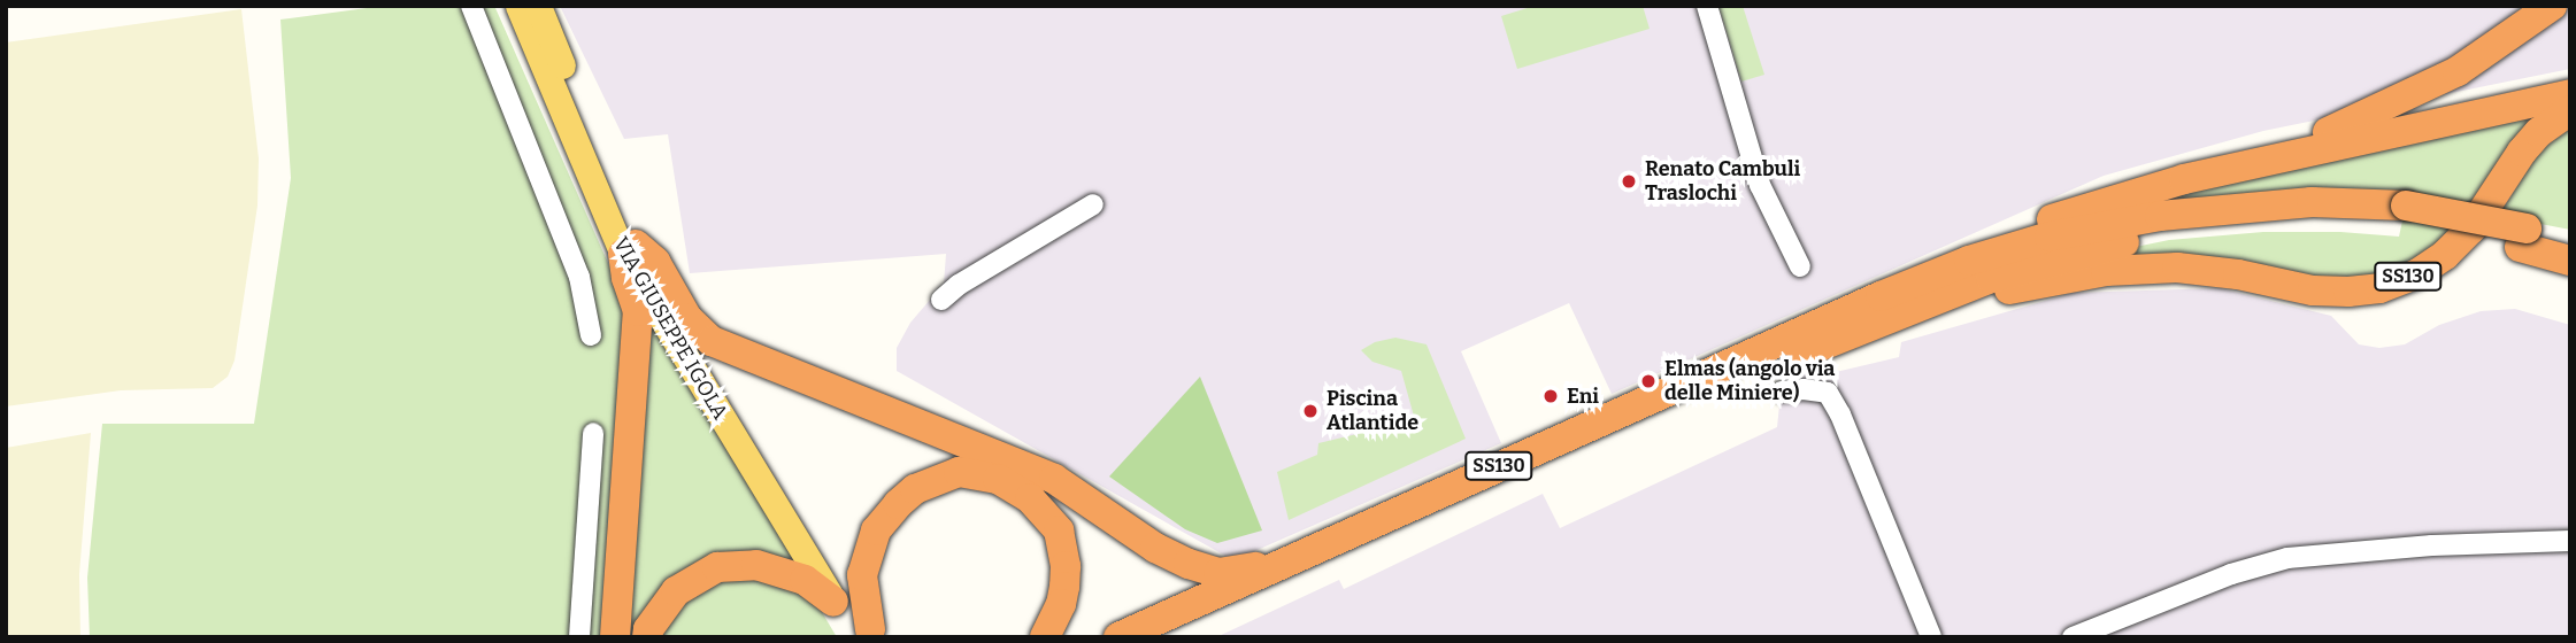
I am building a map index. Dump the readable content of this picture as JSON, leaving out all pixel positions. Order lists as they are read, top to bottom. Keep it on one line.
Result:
{"streets":{"highway":["SS130"],"main road":["VIA GIUSEPPE IGOLA"]},"places":["Renato Cambuli Traslochi","Elmas (angolo via delle Miniere)","Eni","Piscina Atlantide"]}
